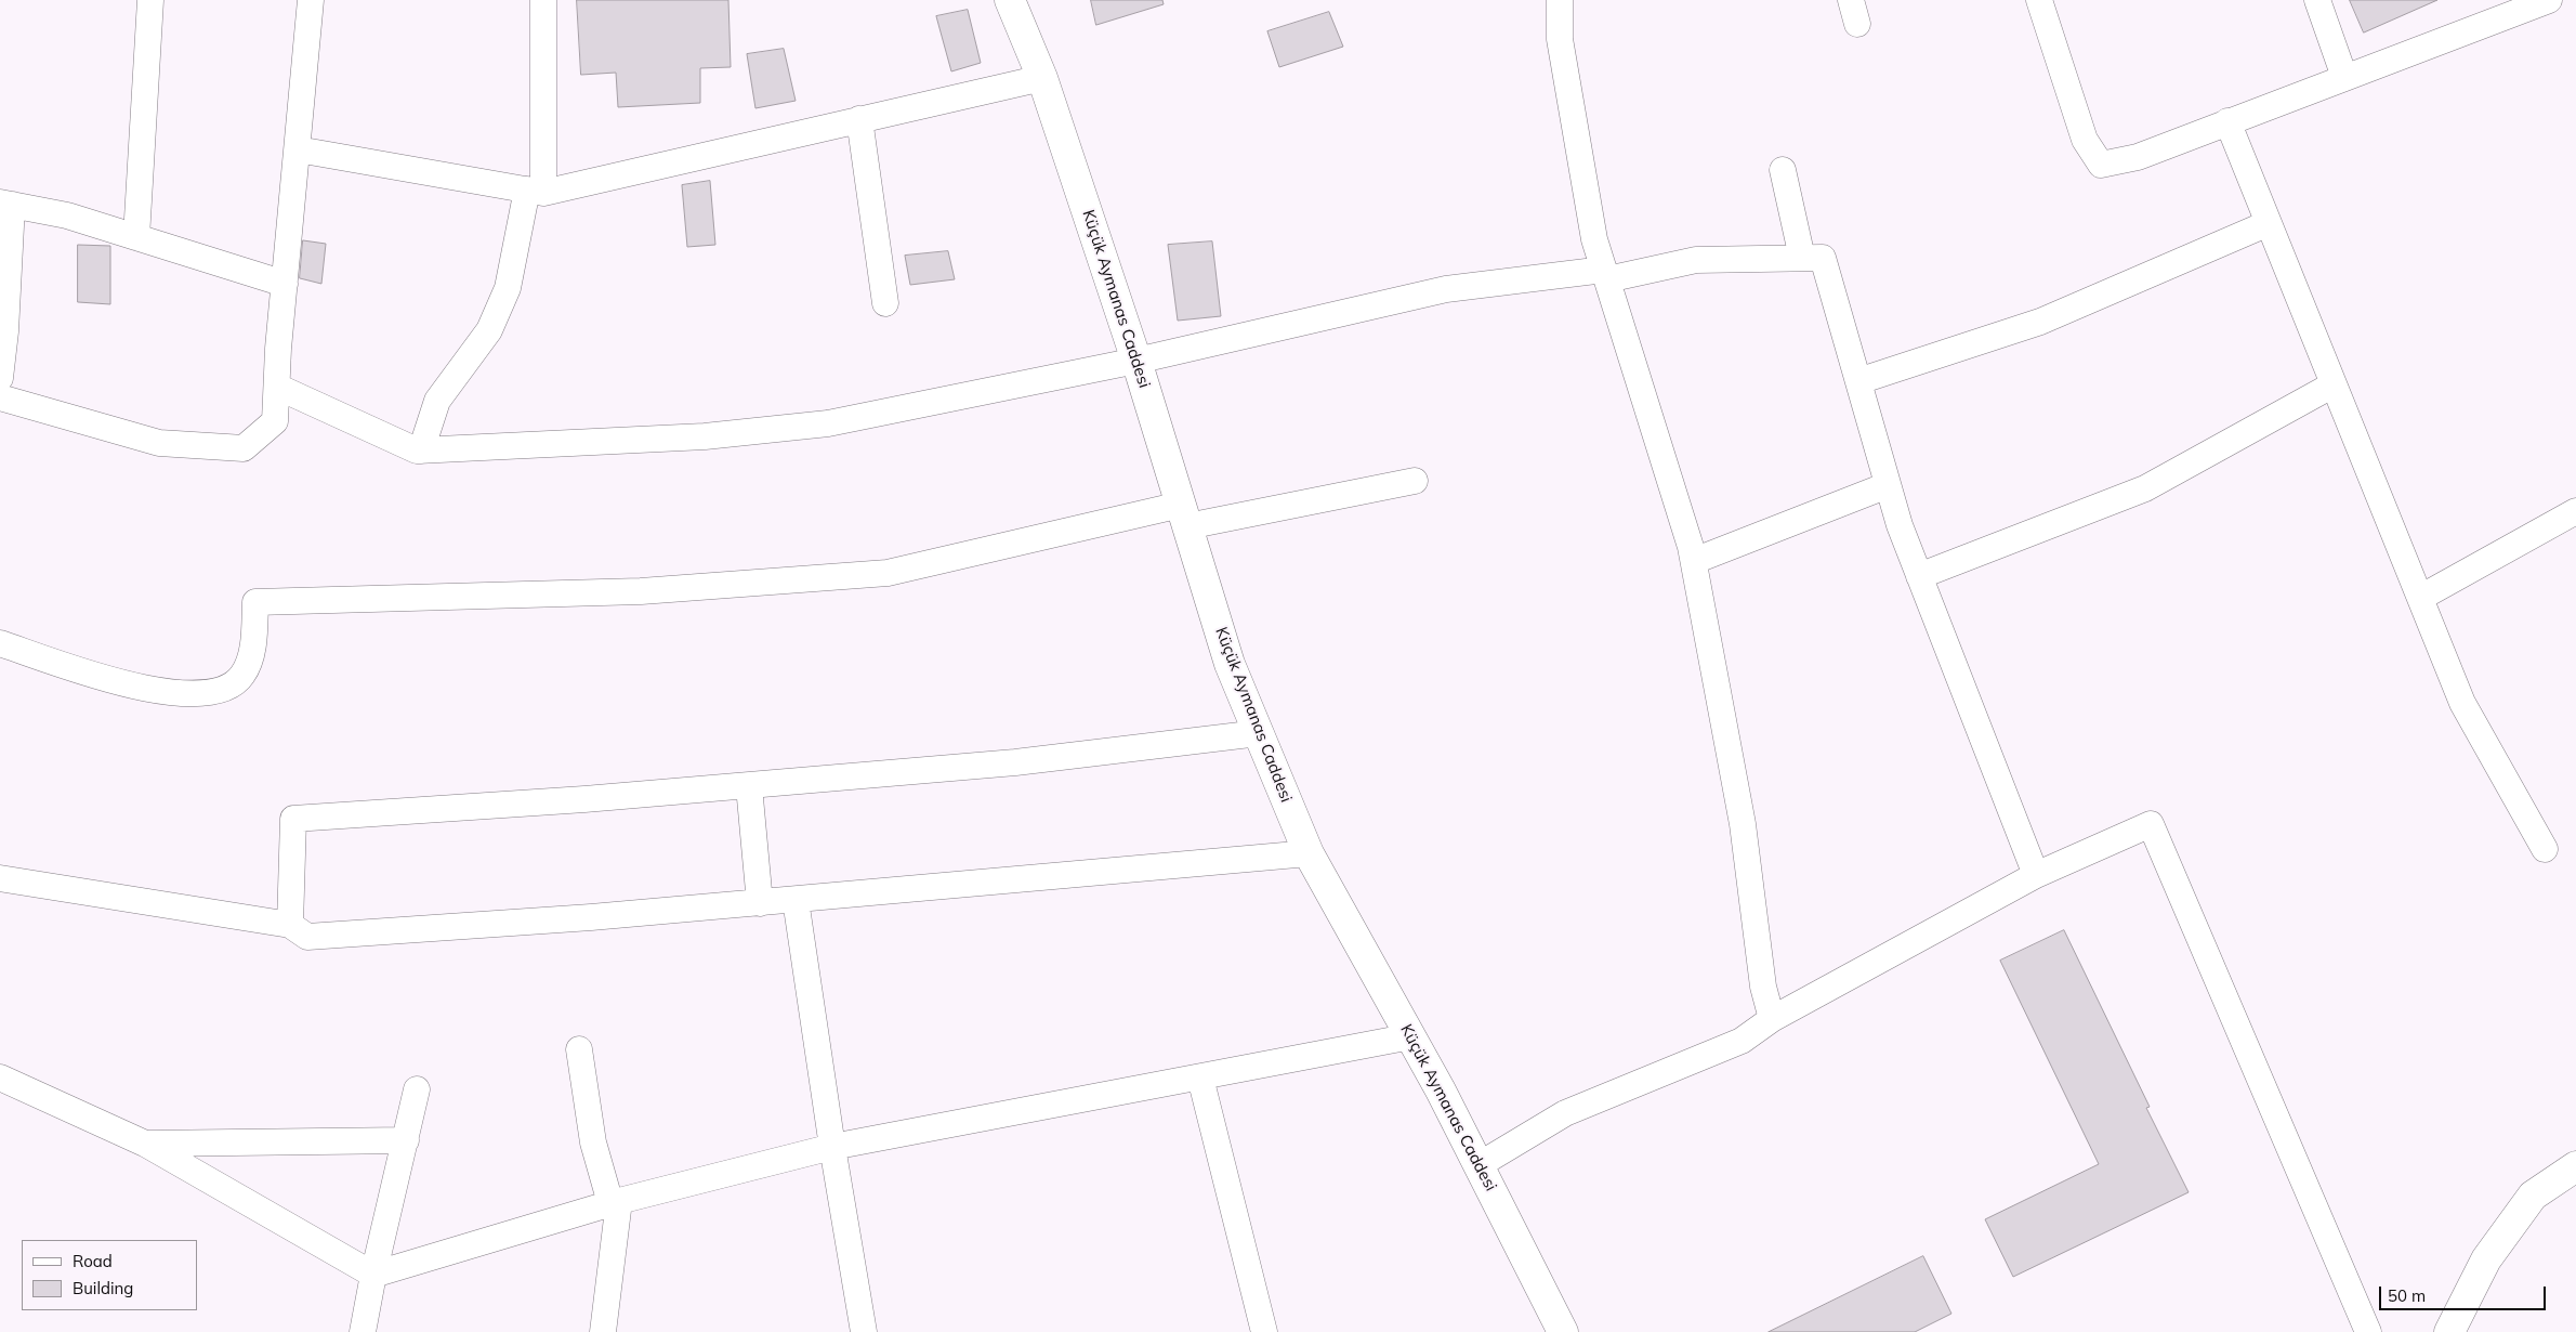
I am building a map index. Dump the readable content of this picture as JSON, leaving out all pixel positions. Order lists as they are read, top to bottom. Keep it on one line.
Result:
{"streets":{"street":["Küçük Aymanas Caddesi"]},"legend":["Road","Building"],"scale_bar":"50 m"}
